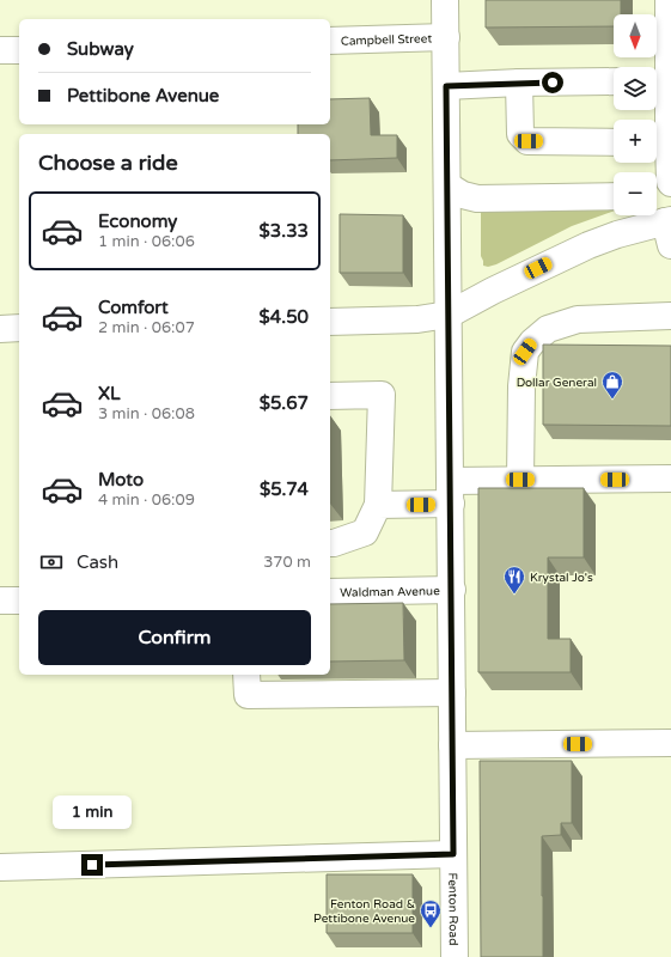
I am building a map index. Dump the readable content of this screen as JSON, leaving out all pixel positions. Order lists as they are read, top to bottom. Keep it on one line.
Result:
{"streets":{"street":["Campbell Street","Waldman Avenue","Fenton Road"]},"crossings":[["Campbell Street","Fenton Road"],["Waldman Avenue","Fenton Road"]],"places":{"shop":["Dollar General"],"restaurant":["Krystal Jo's"],"bus stop":["Fenton Road & Pettibone Avenue"]},"north":"bottom","page":{"map_buttons":["+","−"],"banner":["Subway","Pettibone Avenue"],"heading":"Choose a ride","list":[{"name":"Economy","note":"1 min · 06:06","value":"$3.33"},{"name":"Comfort","note":"2 min · 06:07","value":"$4.50"},{"name":"XL","note":"3 min · 06:08","value":"$5.67"},{"name":"Moto","note":"4 min · 06:09","value":"$5.74"}],"pay":["Cash","370 m"],"buttons":"Confirm","bubble":"1 min"}}
